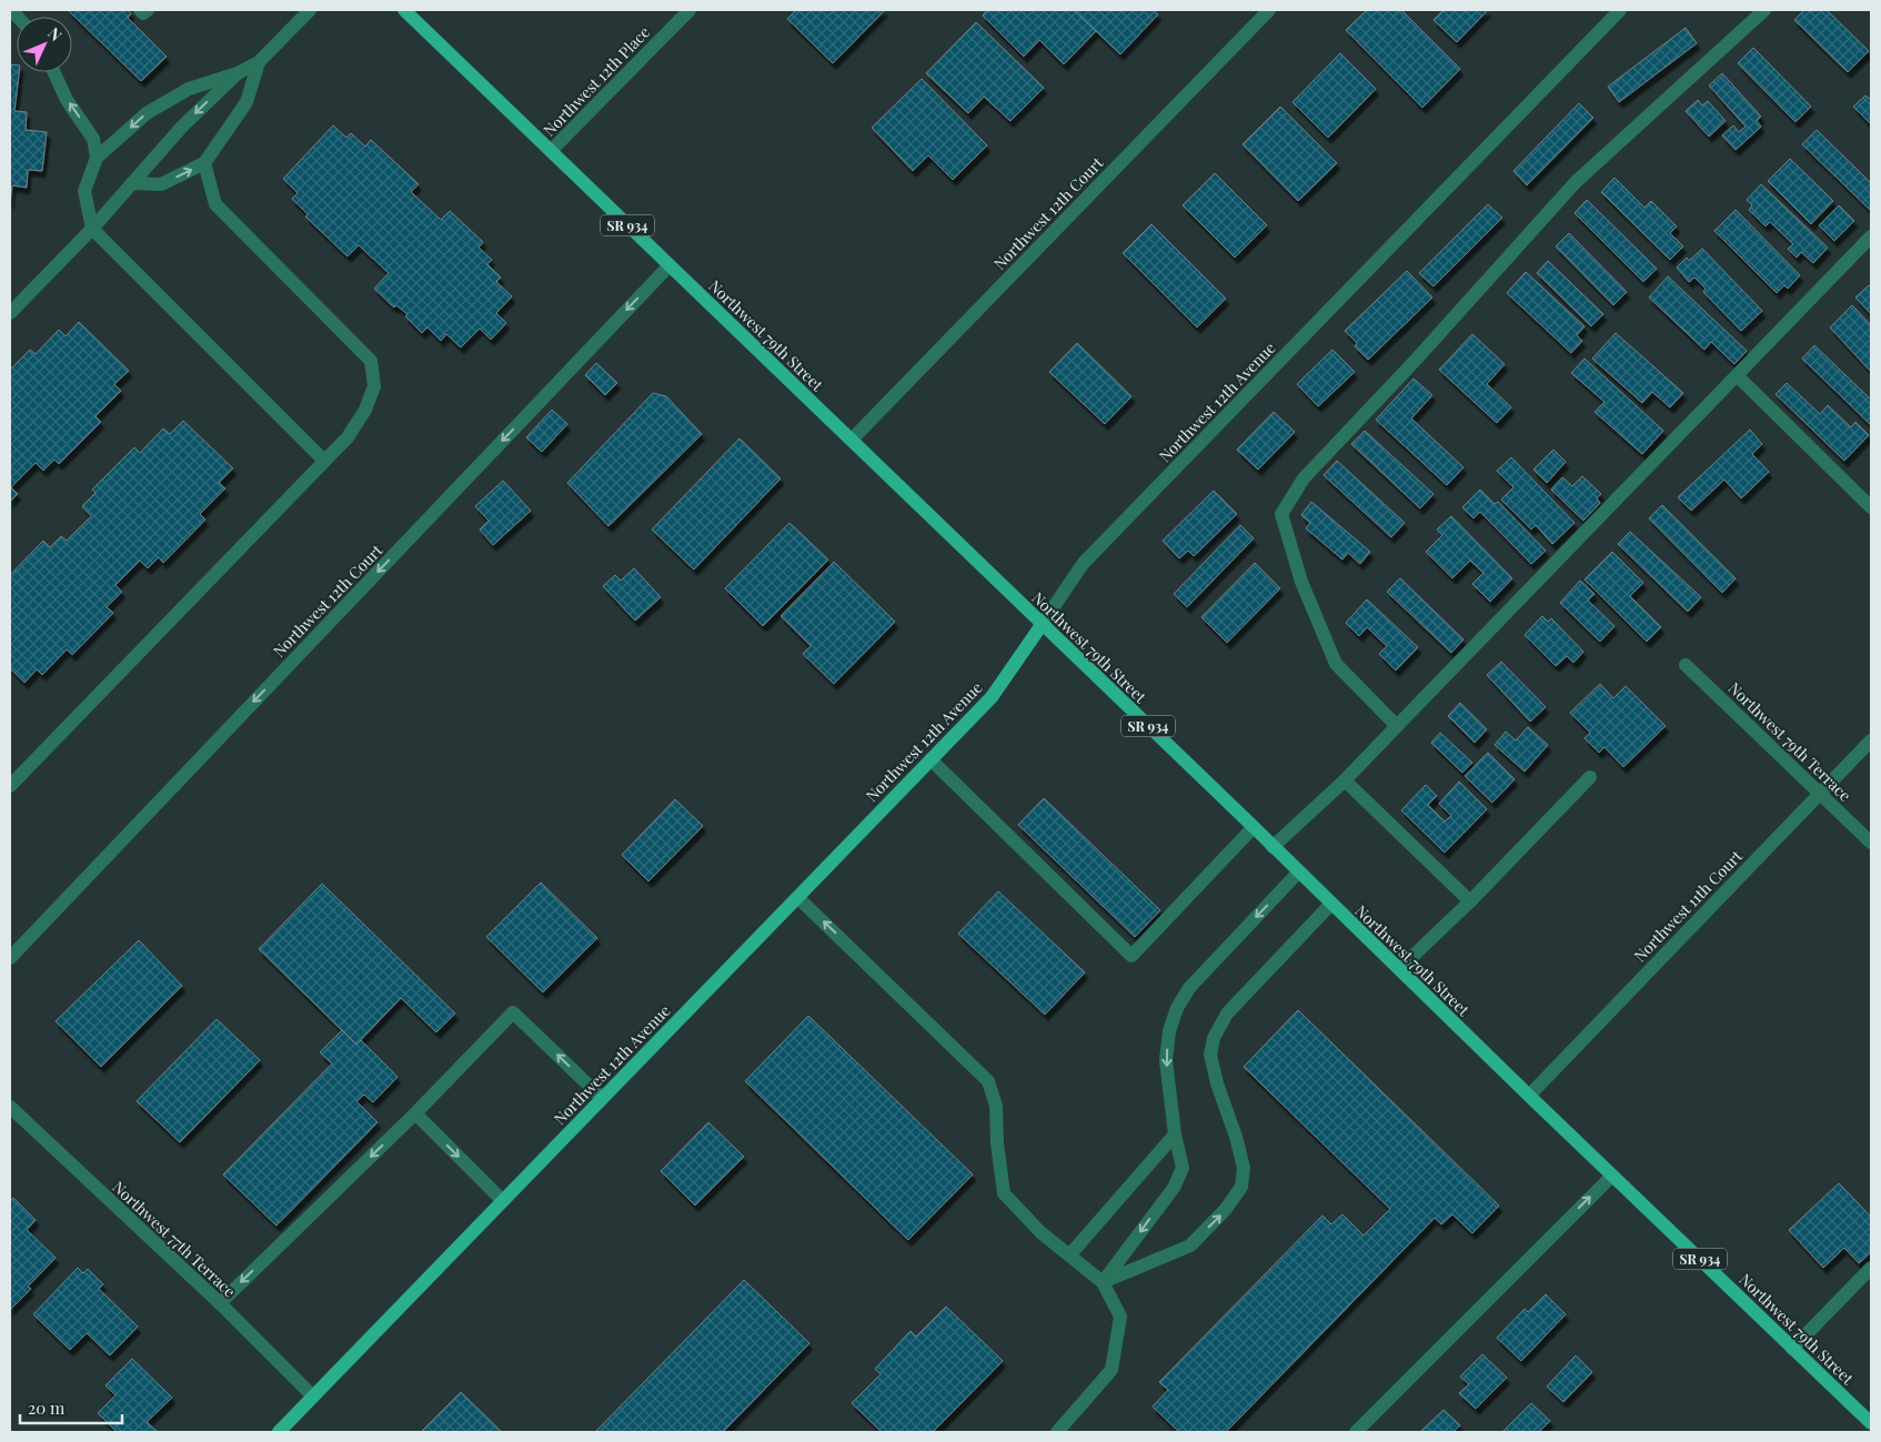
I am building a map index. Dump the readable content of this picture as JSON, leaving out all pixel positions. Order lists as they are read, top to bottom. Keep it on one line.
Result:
{"streets":{"main road":["SR 934","Northwest 79th Street","Northwest 12th Avenue"],"street":["Northwest 12th Place","Northwest 12th Court","Northwest 79th Terrace","Northwest 11th Court","Northwest 77th Terrace"]},"crossings":[["Northwest 12th Place","Northwest 79th Street"],["Northwest 12th Court","Northwest 79th Street"],["Northwest 79th Street","Northwest 12th Avenue"],["Northwest 79th Street","Northwest 11th Court"],["Northwest 12th Avenue","Northwest 77th Terrace"],["Northwest 79th Terrace","Northwest 11th Court"]],"scale_bar":"20 m","north":"top right"}
